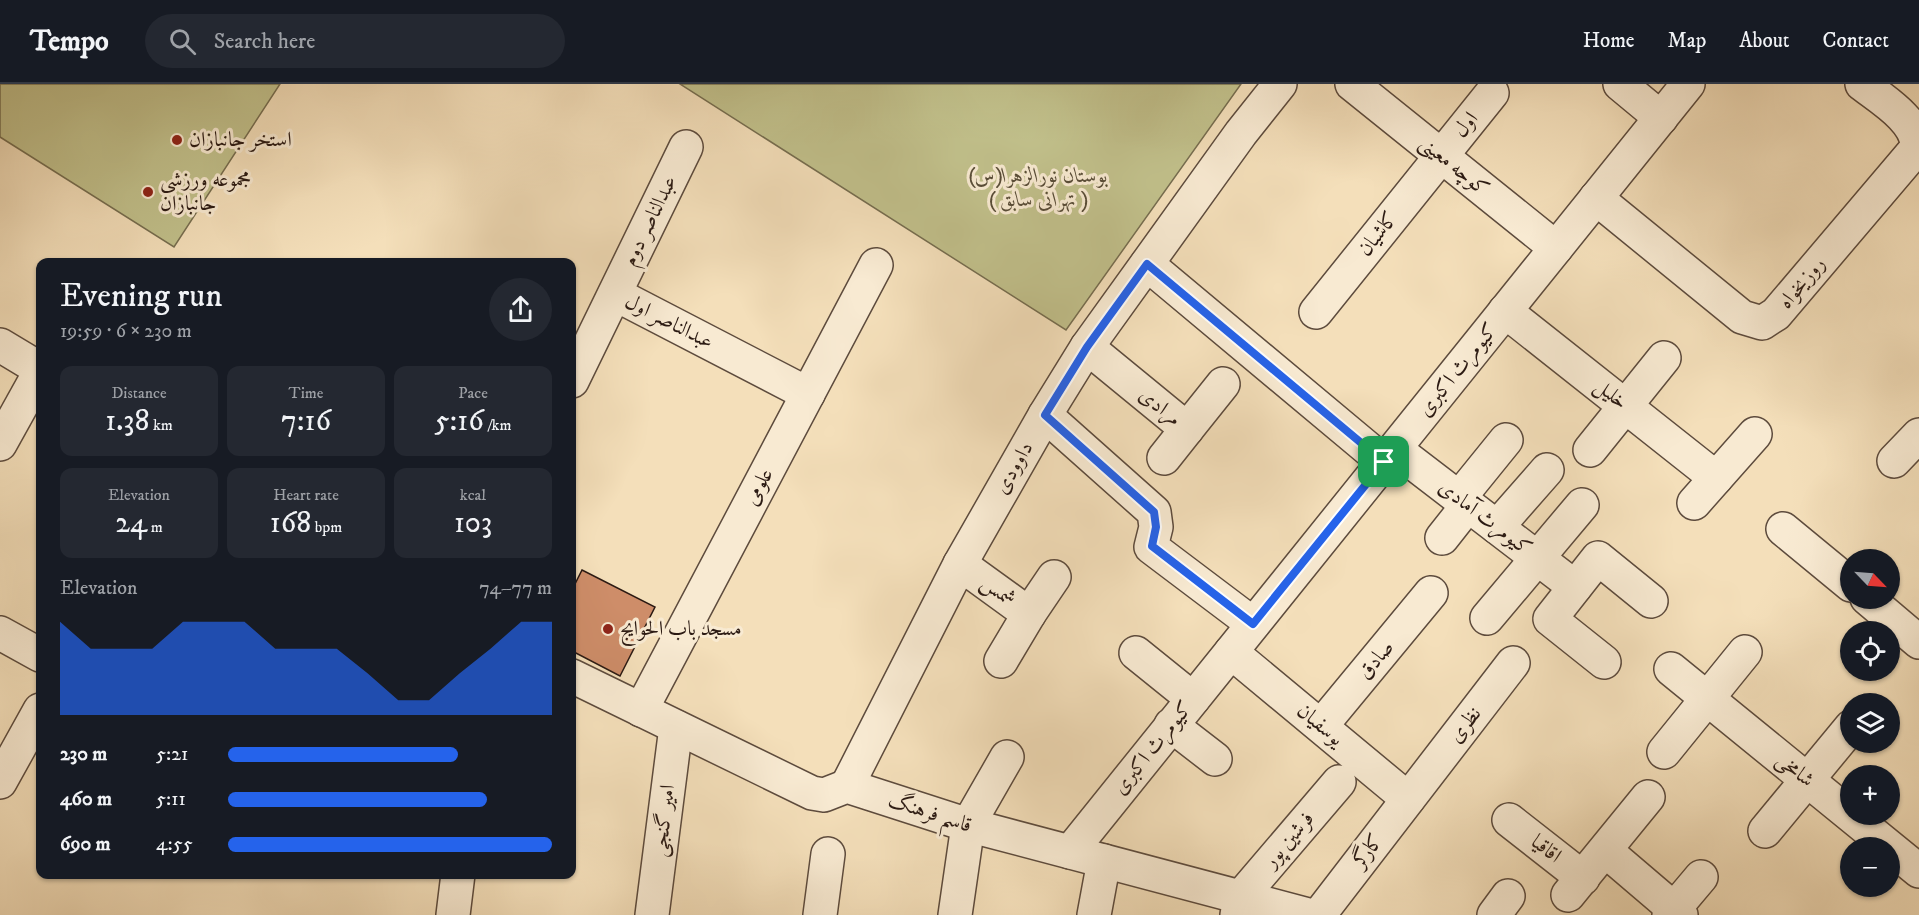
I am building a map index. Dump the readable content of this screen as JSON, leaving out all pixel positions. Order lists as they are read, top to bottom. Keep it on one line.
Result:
{"streets":{"street":["اول","کوچه معینی","عبدالناصر دوم","کاشیان","روزیخواه","عبدالناصر اول","کیومرث اکبری","خلیل","مرادی","داوودی","علومی","کیومرث آمادی","شمس","صادق","یوسفیان","نظری","شامخی","قاسم فرهنگ","امیر گنجی","فرشین پور","اقاقیا","کارگر"]},"crossings":[["اول","کوچه معینی"],["اول","کاشیان"],["کوچه معینی","کاشیان"],["کوچه معینی","کیومرث اکبری"],["عبدالناصر دوم","عبدالناصر اول"],["روزیخواه","کیومرث اکبری"],["عبدالناصر اول","علومی"],["کیومرث اکبری","خلیل"],["کیومرث اکبری","کیومرث آمادی"],["کیومرث اکبری","یوسفیان"],["کیومرث اکبری","قاسم فرهنگ"],["مرادی","داوودی"],["داوودی","کیومرث آمادی"],["داوودی","شمس"],["داوودی","قاسم فرهنگ"],["صادق","یوسفیان"],["یوسفیان","نظری"],["یوسفیان","کارگر"],["نظری","کارگر"],["قاسم فرهنگ","فرشین پور"]],"parks":["بوستان نورالزهرا(س) ( تهرانی سابق )"],"places":["استخر جانبازان","مجموعه ورزشی جانبازان","مسجد باب الحوایج"],"north":"bottom right","page":{"header":"Tempo","search":"Search here","nav":["Home","Map","About","Contact"],"heading":["Evening run","19:59 · 6 × 230 m"],"stats":[["Distance","1.38 km"],["Time","7:16"],["Pace","5:16 /km"],["Elevation","24 m"],["Heart rate","168 bpm"],["kcal","103"]],"map_buttons":["+","−"],"chart":["Elevation","74–77 m"],"list":[{"name":"230 m","note":"5:21"},{"name":"460 m","note":"5:11"},{"name":"690 m","note":"4:55"}]}}
